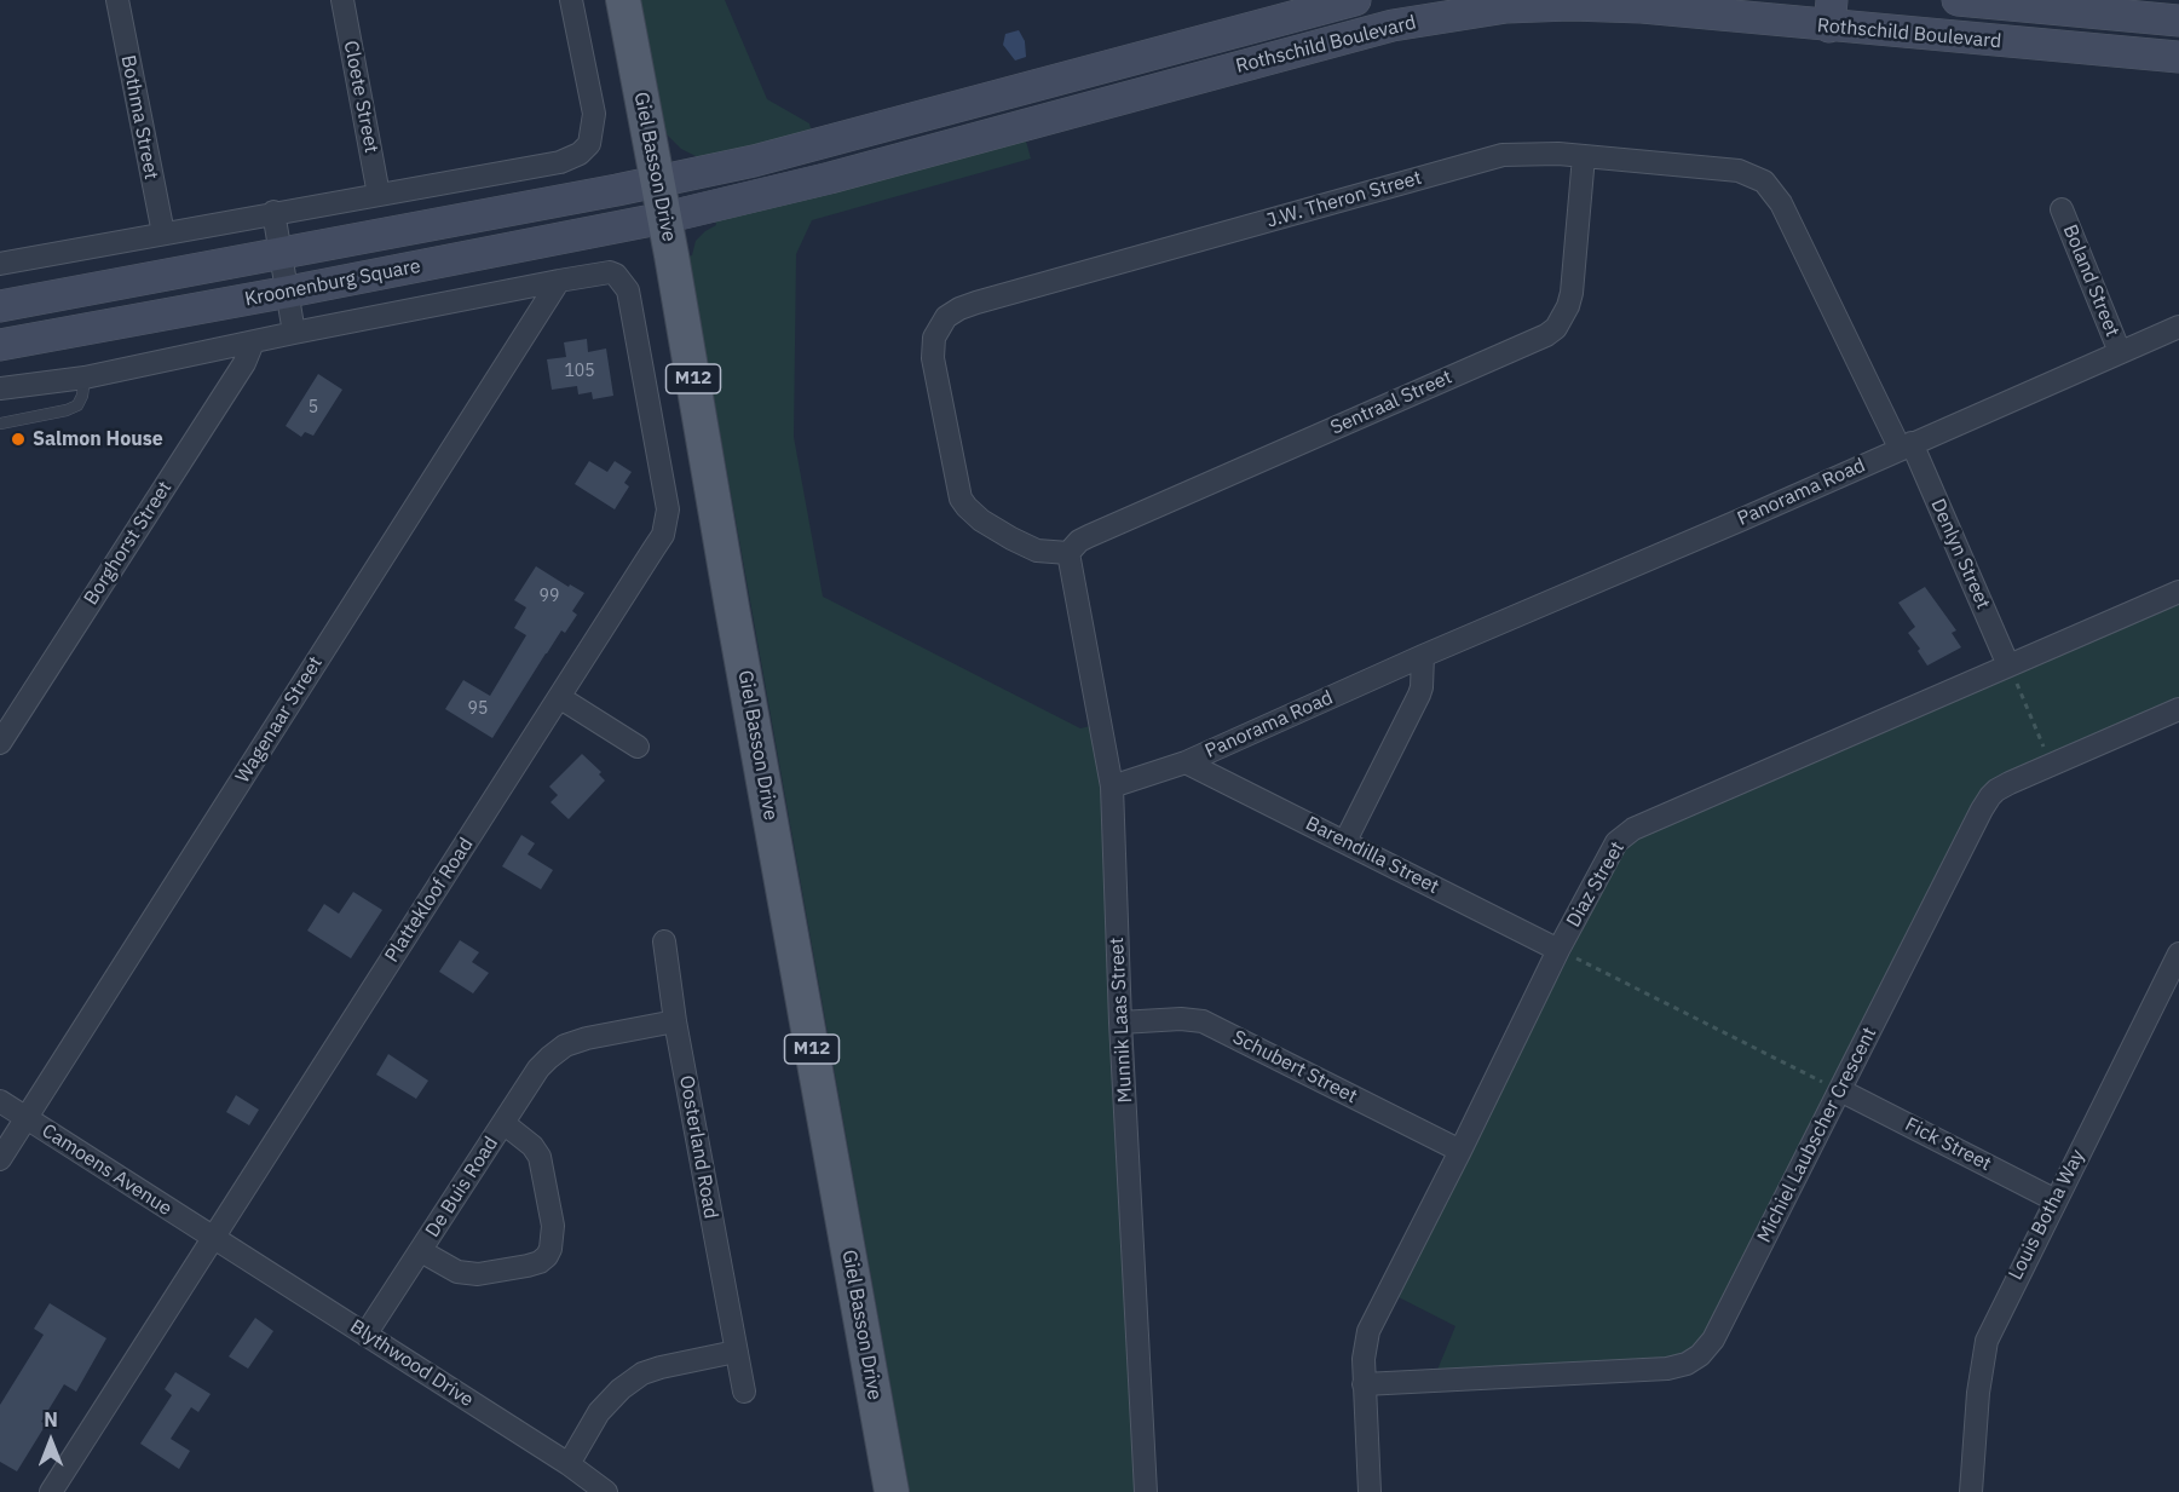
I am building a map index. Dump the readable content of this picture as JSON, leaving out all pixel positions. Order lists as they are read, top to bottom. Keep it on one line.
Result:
{"streets":{"main road":["Giel Basson Drive","M12"],"street":["Rothschild Boulevard","Cloete Street","Bothma Street","J.W. Theron Street","Boland Street","Kroonenburg Square","Sentraal Street","Panorama Road","Borghorst Street","Denlyn Street","Wagenaar Street","Barendilla Street","Diaz Street","Plattekloof Road","Munnik Laas Street","Schubert Street","Michiel Laubscher Crescent","Fick Street","Oosterland Road","Camoens Avenue","De Buis Road","Louis Botha Way","Blythwood Drive"]},"crossings":[["Rothschild Boulevard","Giel Basson Drive"],["Rothschild Boulevard","Kroonenburg Square"],["Giel Basson Drive","Kroonenburg Square"],["J.W. Theron Street","Sentraal Street"],["J.W. Theron Street","Panorama Road"],["J.W. Theron Street","Denlyn Street"],["J.W. Theron Street","Munnik Laas Street"],["Boland Street","Panorama Road"],["Kroonenburg Square","Borghorst Street"],["Kroonenburg Square","Wagenaar Street"],["Kroonenburg Square","Plattekloof Road"],["Sentraal Street","Munnik Laas Street"],["Panorama Road","Denlyn Street"],["Panorama Road","Barendilla Street"],["Panorama Road","Munnik Laas Street"],["Denlyn Street","Diaz Street"],["Wagenaar Street","Camoens Avenue"],["Barendilla Street","Diaz Street"],["Diaz Street","Schubert Street"],["Diaz Street","Michiel Laubscher Crescent"],["Plattekloof Road","Camoens Avenue"],["Plattekloof Road","Blythwood Drive"],["Munnik Laas Street","Schubert Street"],["Michiel Laubscher Crescent","Fick Street"],["Fick Street","Louis Botha Way"],["Oosterland Road","De Buis Road"],["Camoens Avenue","Blythwood Drive"],["De Buis Road","Blythwood Drive"]],"places":["Salmon House"],"house_numbers":["105","5","99","95"],"north":"top"}
